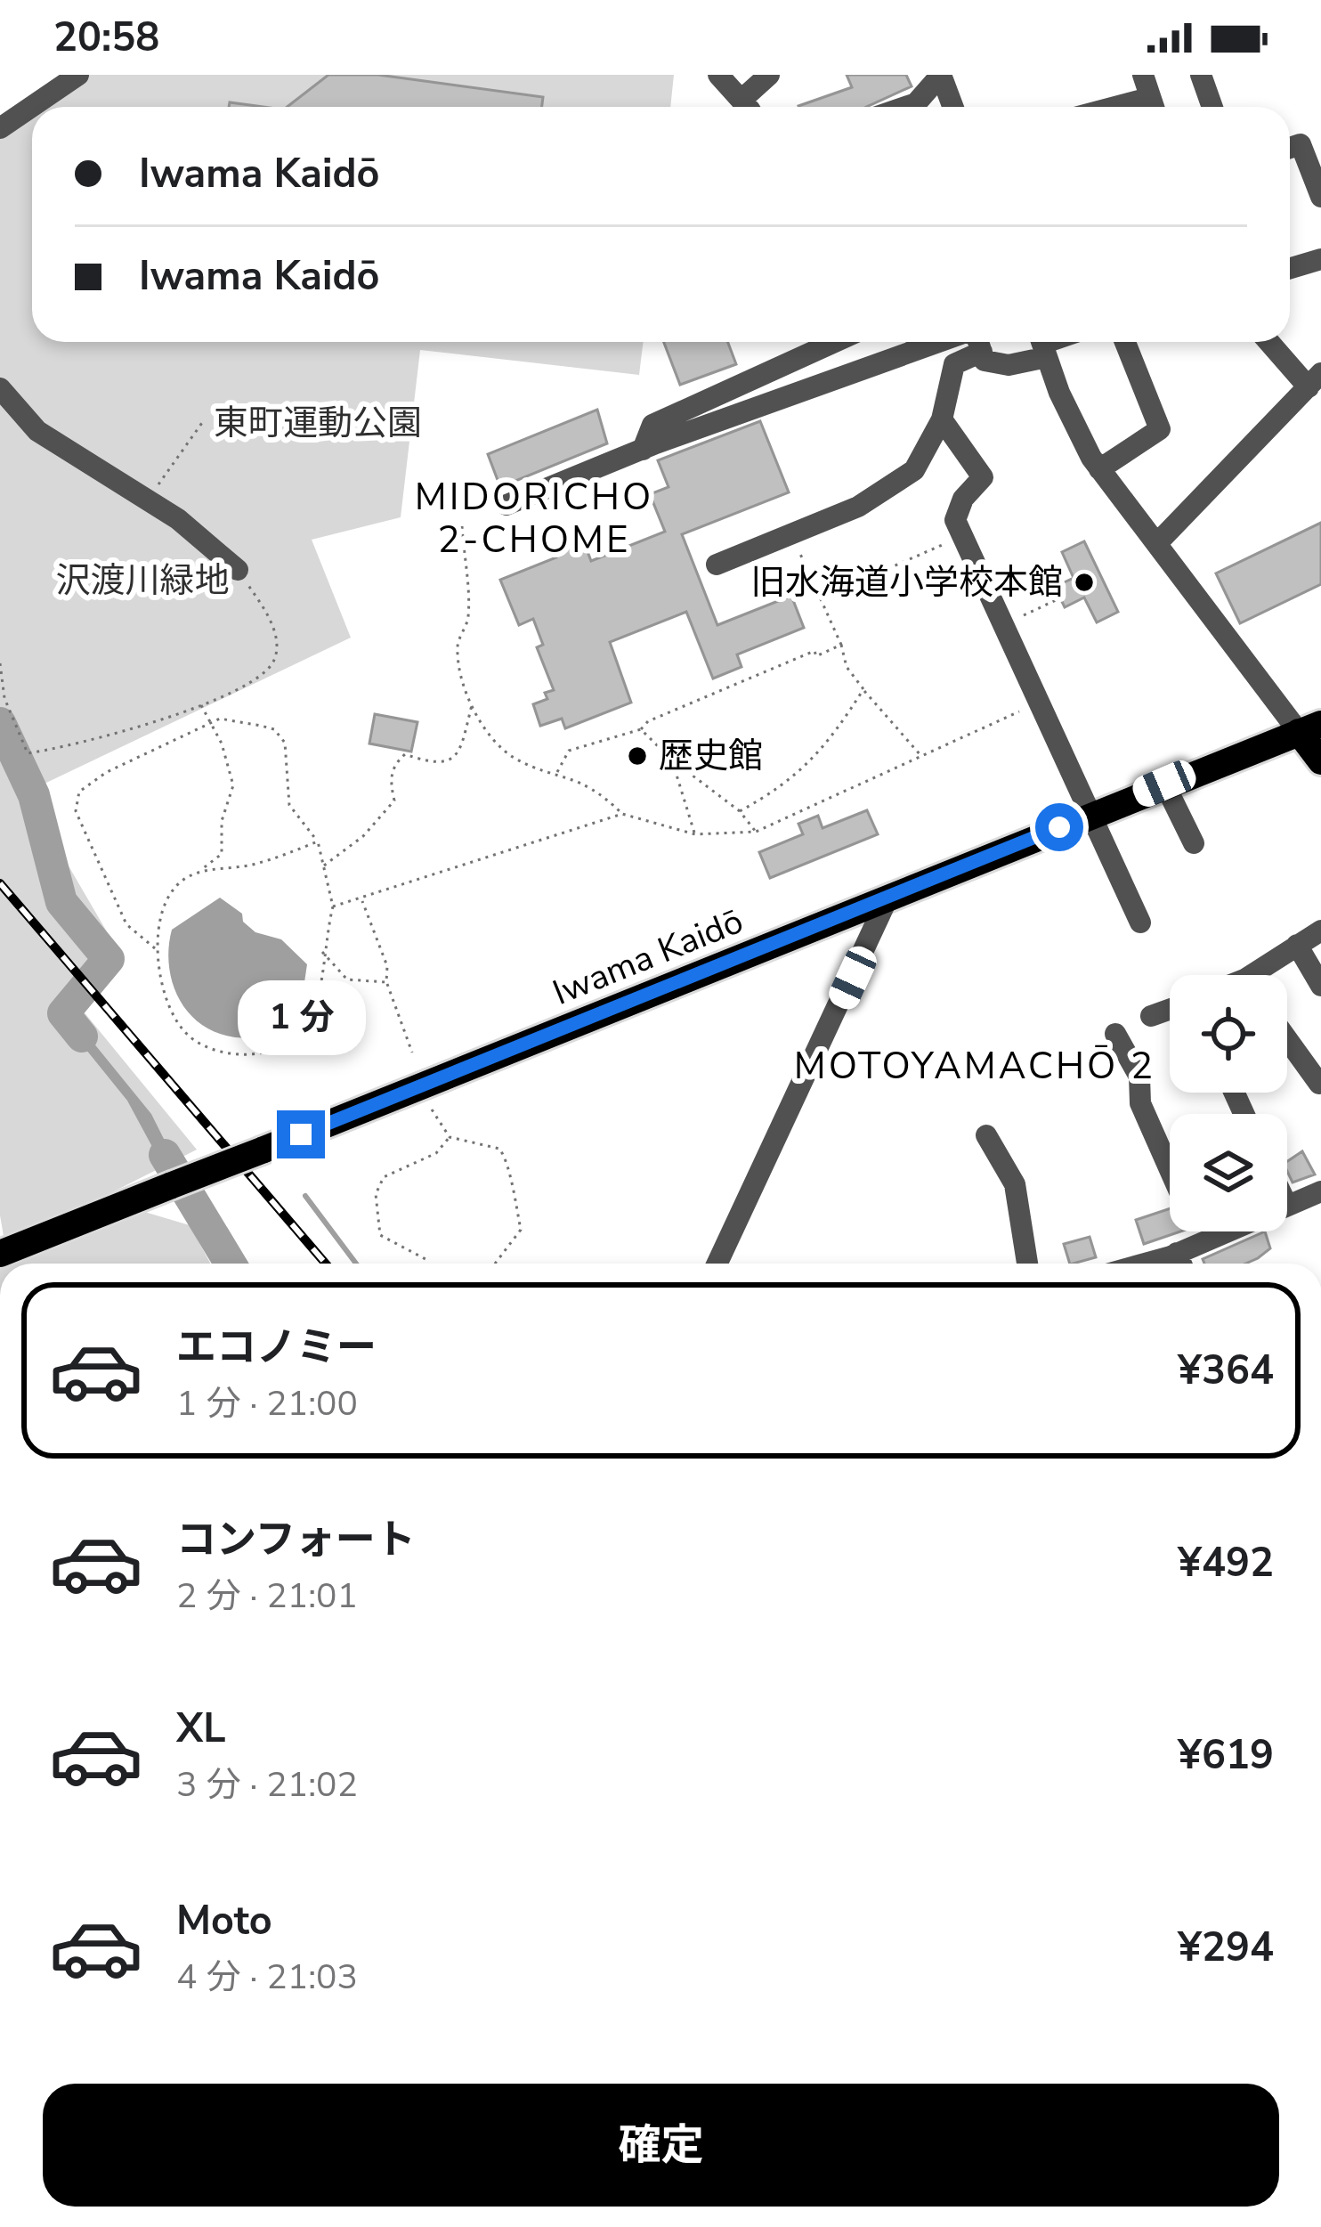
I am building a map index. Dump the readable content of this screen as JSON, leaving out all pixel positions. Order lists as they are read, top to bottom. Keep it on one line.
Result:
{"streets":{"main road":["Iwama Kaidō"]},"districts":["MIDORICHO 2-CHOME","MOTOYAMACHŌ 2"],"parks":["東町運動公園","沢渡川緑地"],"places":["旧水海道小学校本館","歴史館"],"page":{"status":"20:58","banner":["Iwama Kaidō","Iwama Kaidō"],"bubble":"1 分","list":[{"name":"エコノミー","note":"1 分 · 21:00","value":"¥364"},{"name":"コンフォート","note":"2 分 · 21:01","value":"¥492"},{"name":"XL","note":"3 分 · 21:02","value":"¥619"},{"name":"Moto","note":"4 分 · 21:03","value":"¥294"}],"buttons":"確定"}}
